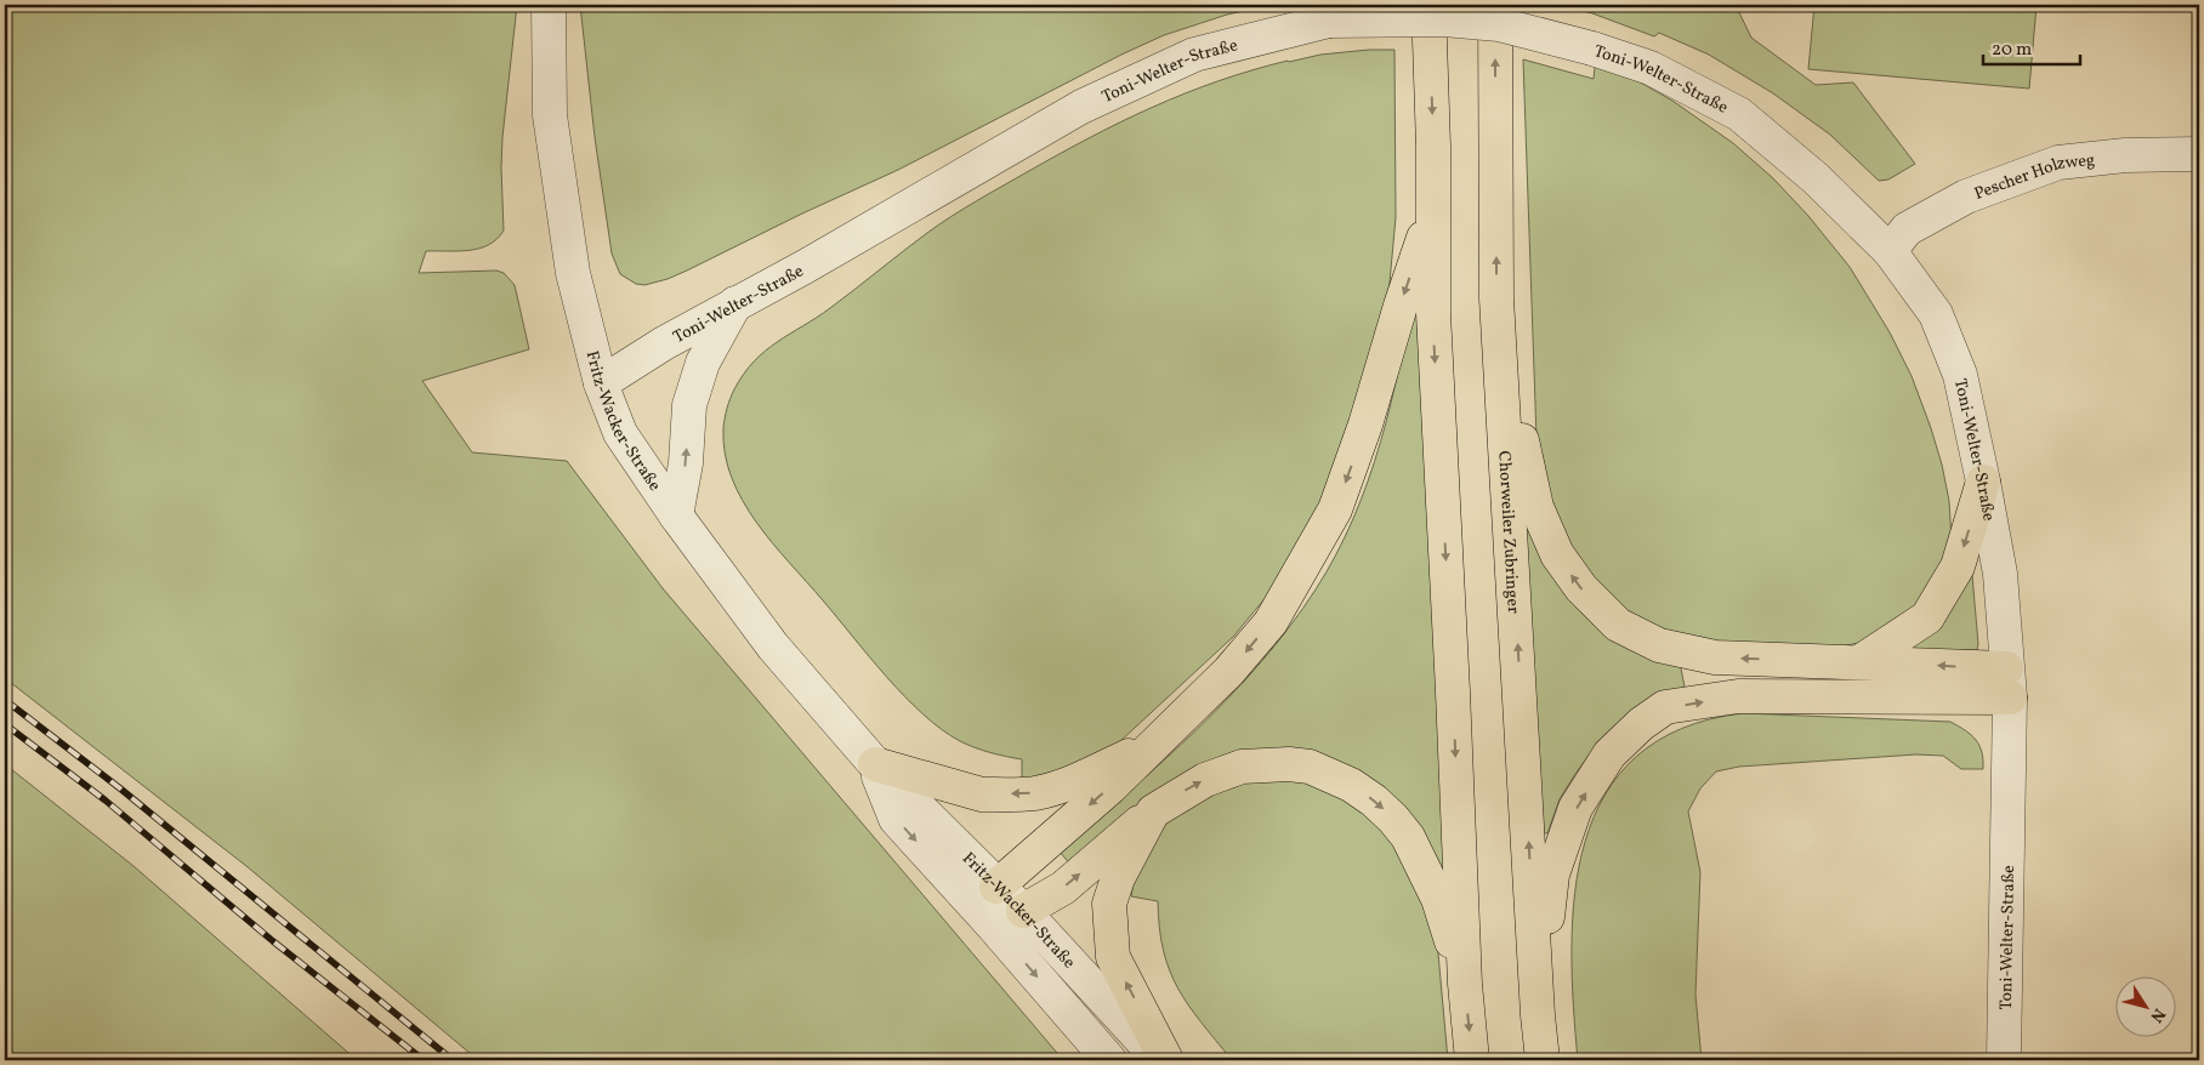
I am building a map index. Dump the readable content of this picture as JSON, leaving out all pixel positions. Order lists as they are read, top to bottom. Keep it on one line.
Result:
{"streets":{"highway":["Chorweiler Zubringer"],"street":["Toni-Welter-Straße","Pescher Holzweg","Fritz-Wacker-Straße"]},"crossings":[["Toni-Welter-Straße","Pescher Holzweg"],["Toni-Welter-Straße","Fritz-Wacker-Straße"]],"scale_bar":"20 m","north":"bottom right"}
